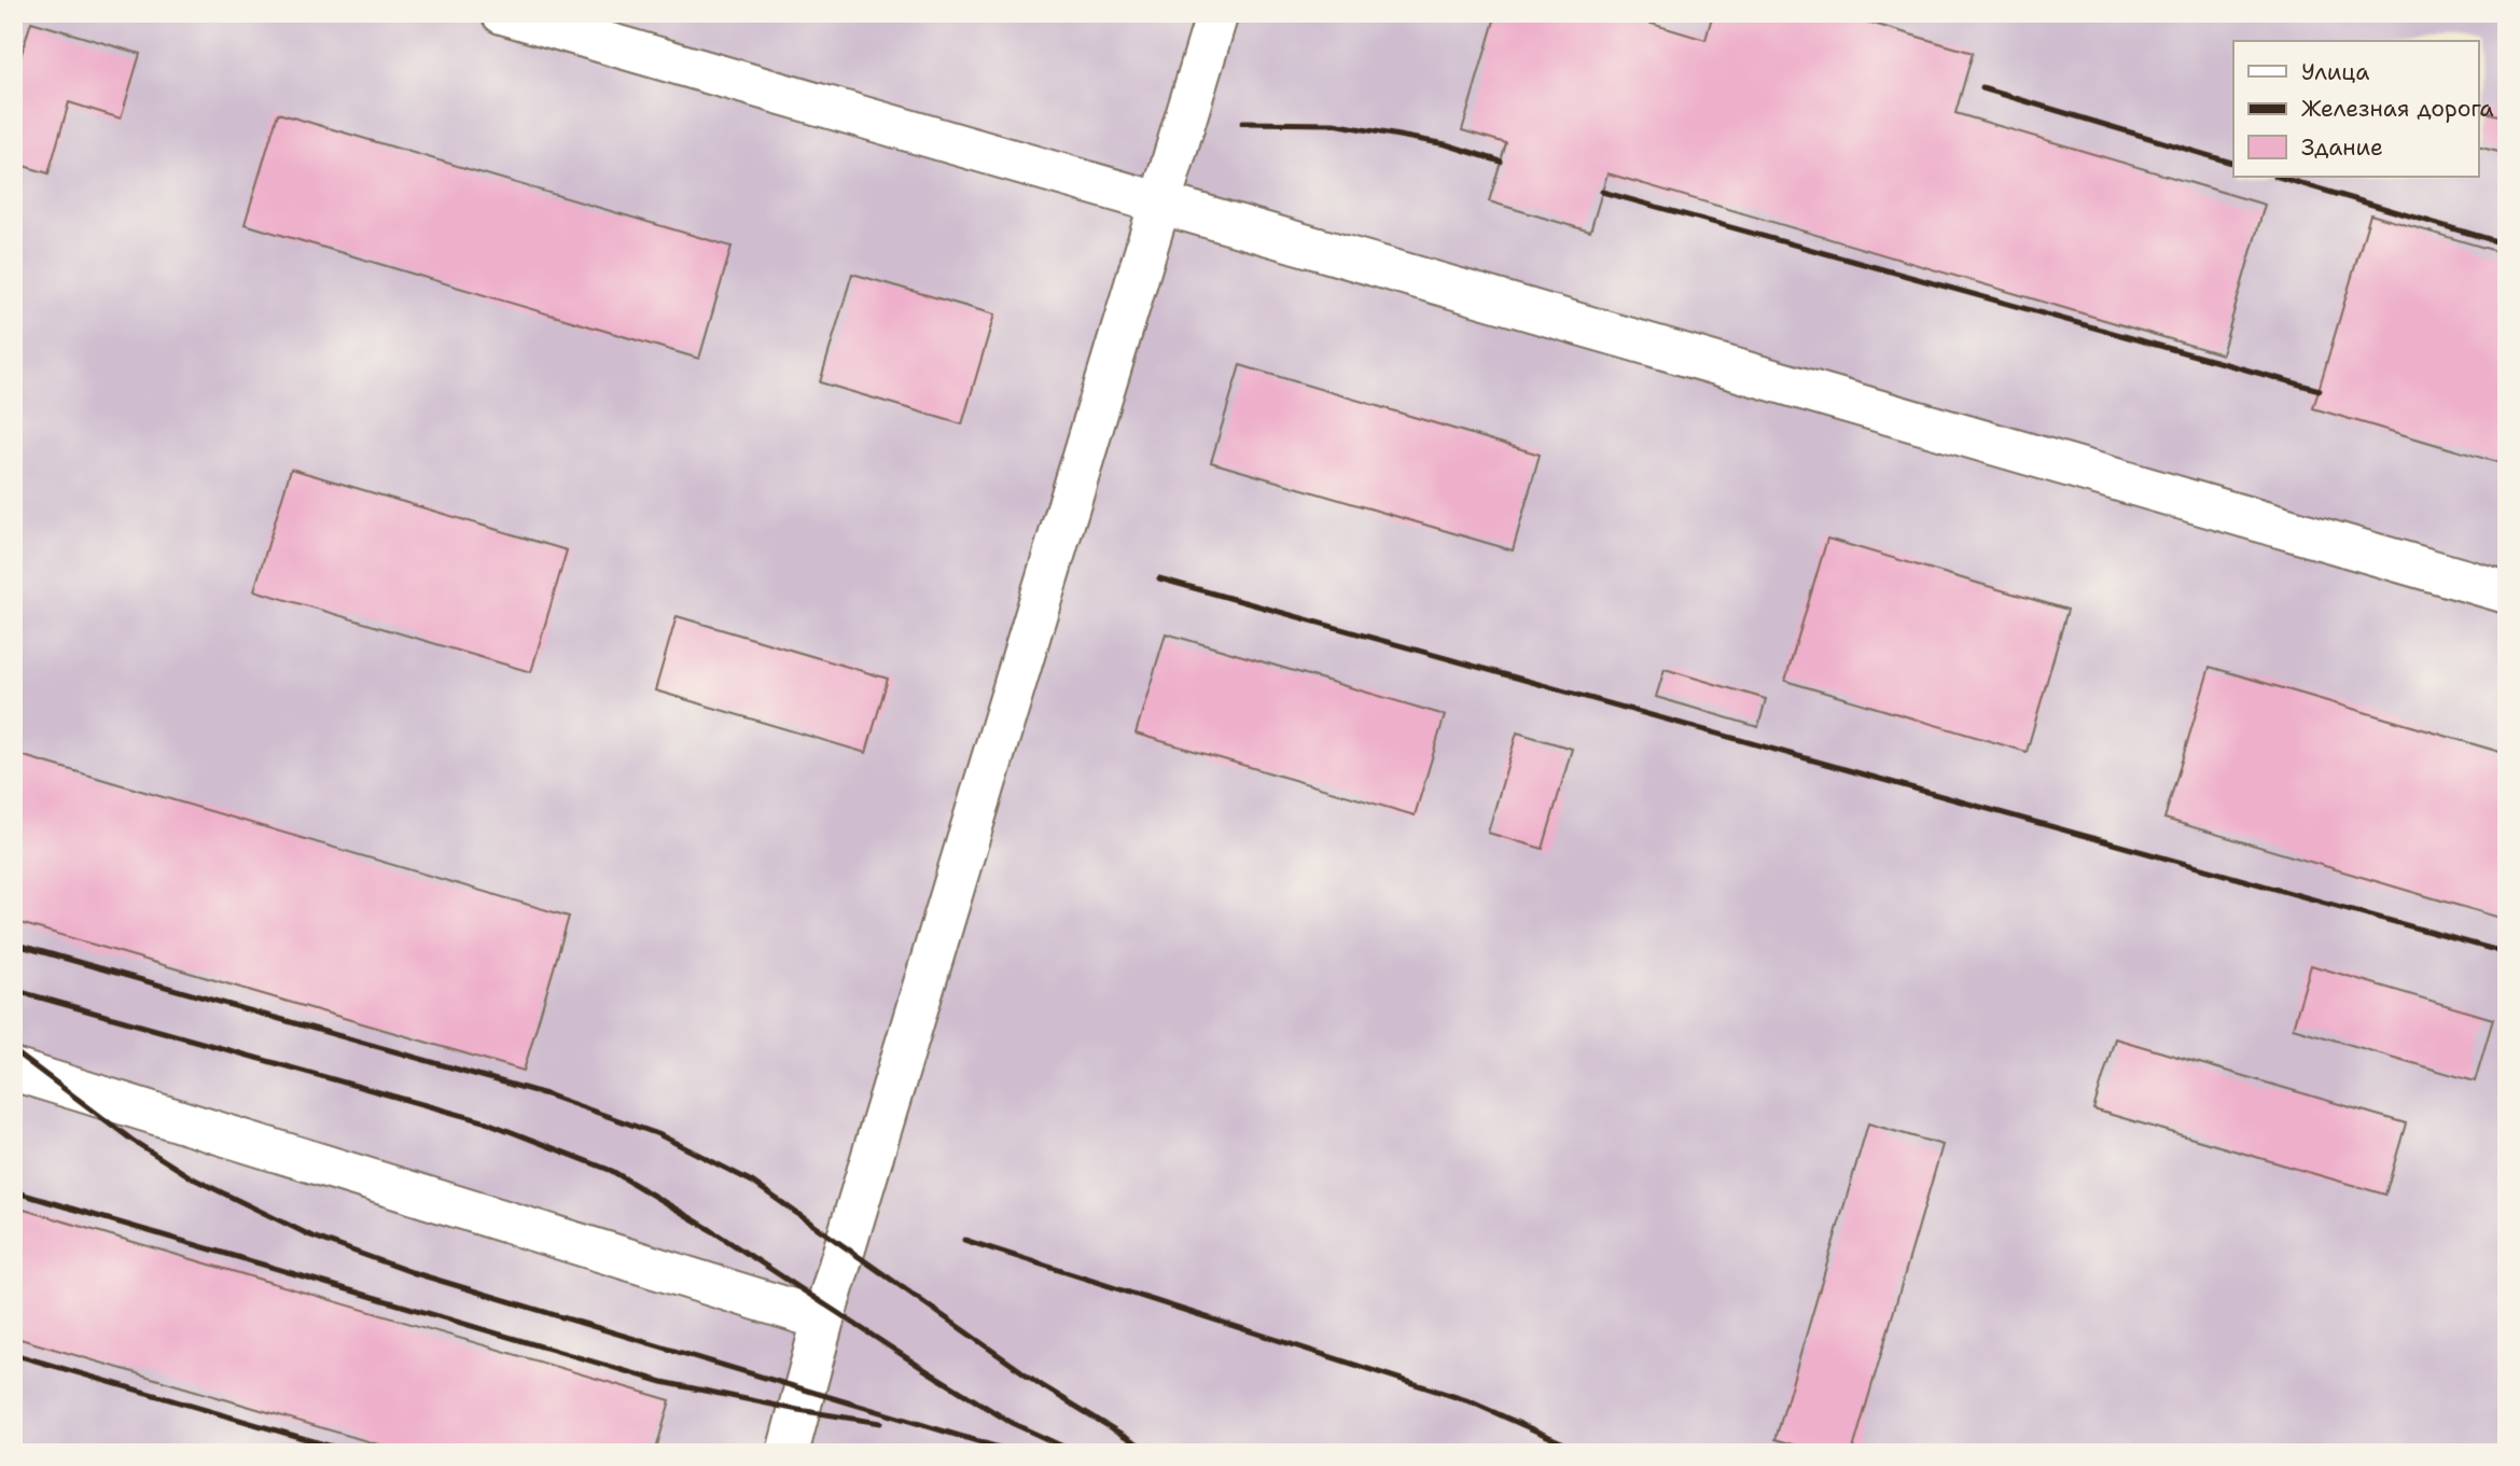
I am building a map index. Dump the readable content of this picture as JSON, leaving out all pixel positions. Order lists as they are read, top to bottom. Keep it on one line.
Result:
{"legend":["Улица","Железная дорога","Здание"]}
